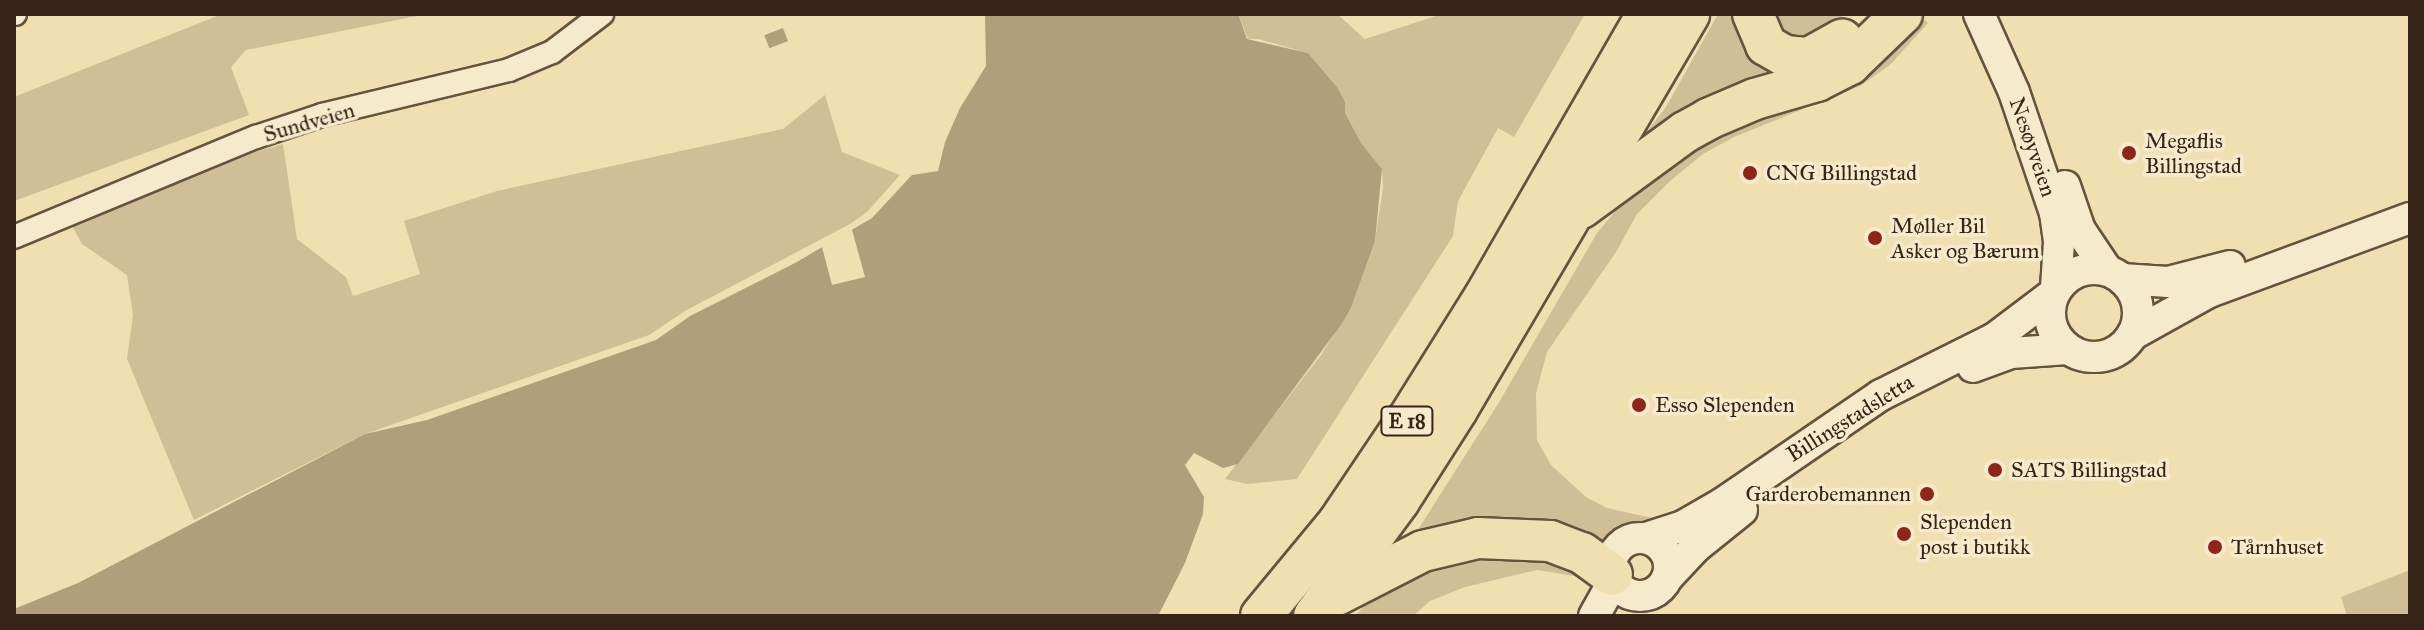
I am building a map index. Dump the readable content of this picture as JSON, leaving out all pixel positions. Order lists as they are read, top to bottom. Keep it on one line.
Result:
{"streets":{"highway":["E 18"],"main road":["Nesøyveien","Billingstadsletta"],"street":["Sundveien"]},"crossings":[["Nesøyveien","Billingstadsletta"],["Billingstadsletta","E 18"]],"places":["Megaflis Billingstad","CNG Billingstad","Møller Bil Asker og Bærum","Esso Slependen","SATS Billingstad","Garderobemannen","Slependen post i butikk","Tårnhuset"]}
